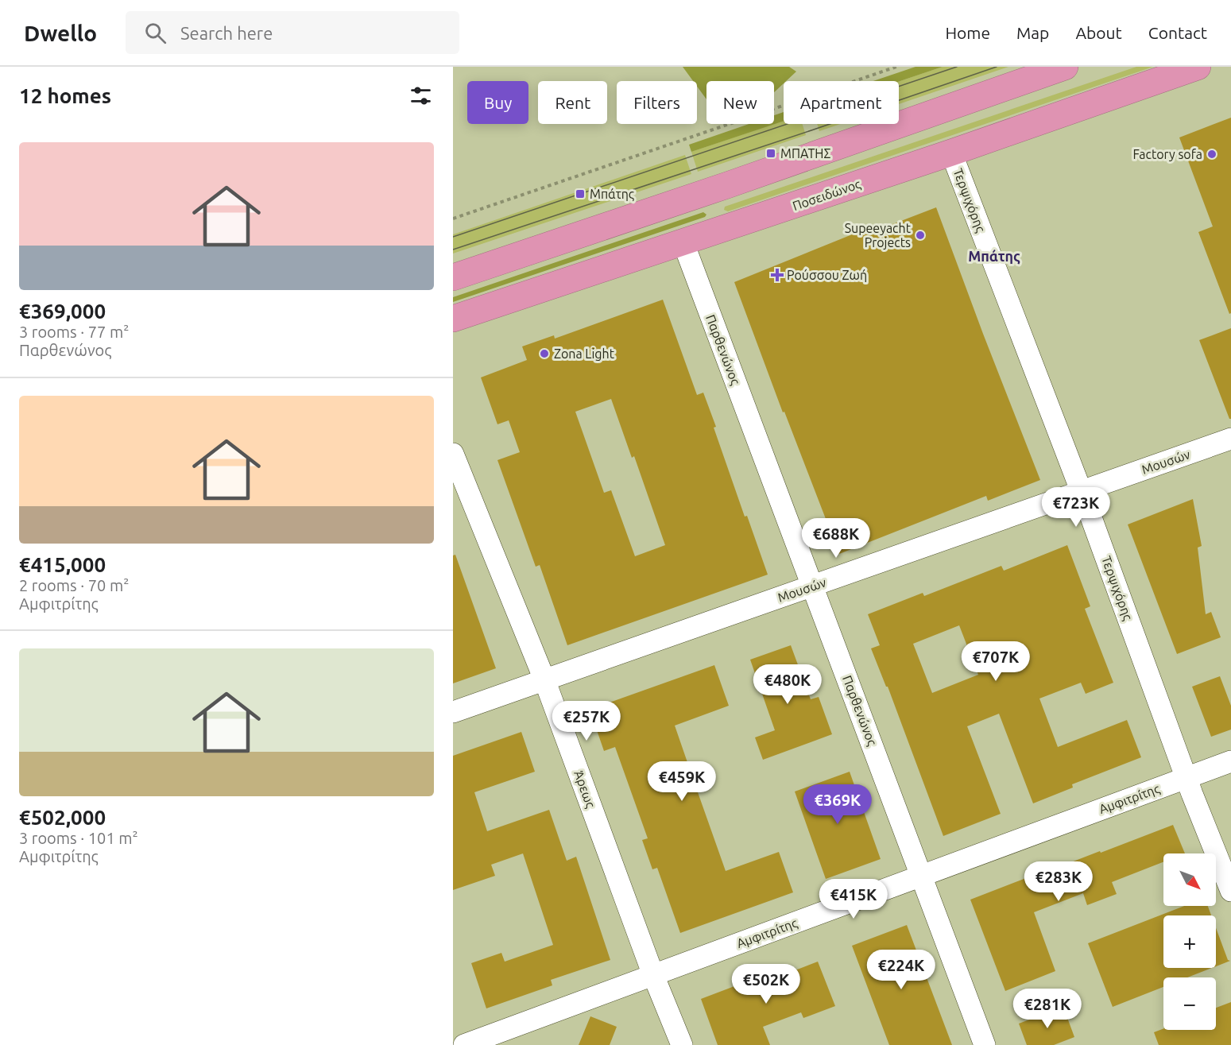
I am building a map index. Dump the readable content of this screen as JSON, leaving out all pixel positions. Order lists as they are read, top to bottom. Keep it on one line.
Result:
{"streets":{"highway":["Ποσειδώνος"],"street":["Τερψιχόρης","Παρθενώνος","Μουσών","Άρεως","Αμφιτρίτης"]},"crossings":[["Ποσειδώνος","Τερψιχόρης"],["Ποσειδώνος","Παρθενώνος"],["Τερψιχόρης","Μουσών"],["Τερψιχόρης","Αμφιτρίτης"],["Παρθενώνος","Μουσών"],["Παρθενώνος","Αμφιτρίτης"],["Μουσών","Άρεως"],["Άρεως","Αμφιτρίτης"]],"districts":["Μπάτης"],"places":{"transit":["ΜΠΑΤΗΣ","Μπάτης"],"other":["Factory sofa","Supeeyacht Projects","Zona Light"],"health":["Ρούσσου Ζωή"]},"north":"bottom right","page":{"header":"Dwello","search":"Search here","nav":["Home","Map","About","Contact"],"heading":"12 homes","chip":["Buy","Rent","Filters","New","Apartment"],"list":[{"name":"€369,000","note":"3 rooms · 77 m² · Παρθενώνος"},{"name":"€415,000","note":"2 rooms · 70 m² · Αμφιτρίτης"},{"name":"€502,000","note":"3 rooms · 101 m² · Αμφιτρίτης"}],"price":["€723K","€688K","€707K","€480K","€257K","€459K","€369K","€283K","€415K","€224K","€502K","€281K"],"map_buttons":["+","−"]}}
